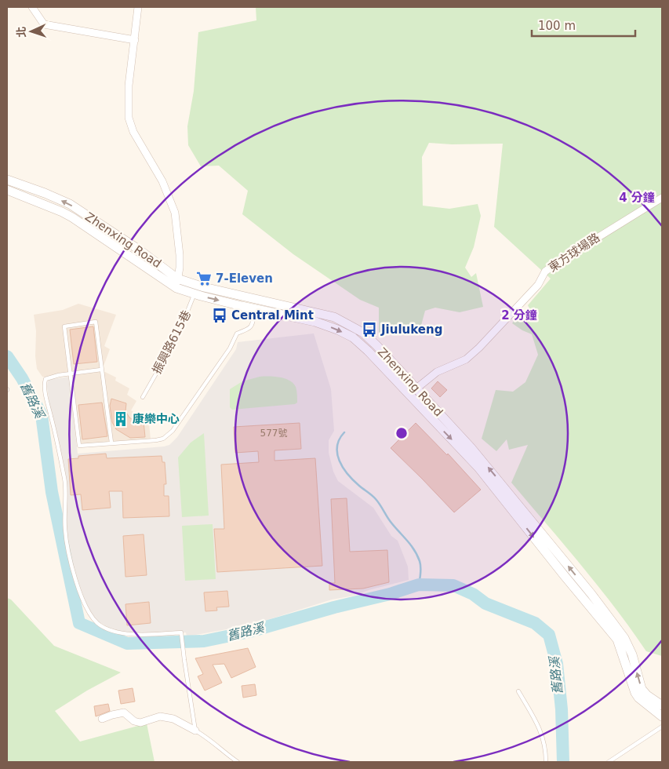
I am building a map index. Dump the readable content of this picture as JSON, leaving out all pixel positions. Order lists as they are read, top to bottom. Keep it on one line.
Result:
{"streets":{"street":["Zhenxing Road","東方球場路"],"lane":["振興路615巷"]},"crossings":[["Zhenxing Road","東方球場路"],["Zhenxing Road","振興路615巷"]],"water":["舊路溪"],"places":{"supermarket":["7-Eleven"],"bus stop":["Central Mint","Jiulukeng"],"building":["康樂中心"]},"house_numbers":["577號"],"scale_bar":"100 m","north":"left","rings":["4 分鐘","2 分鐘"]}
